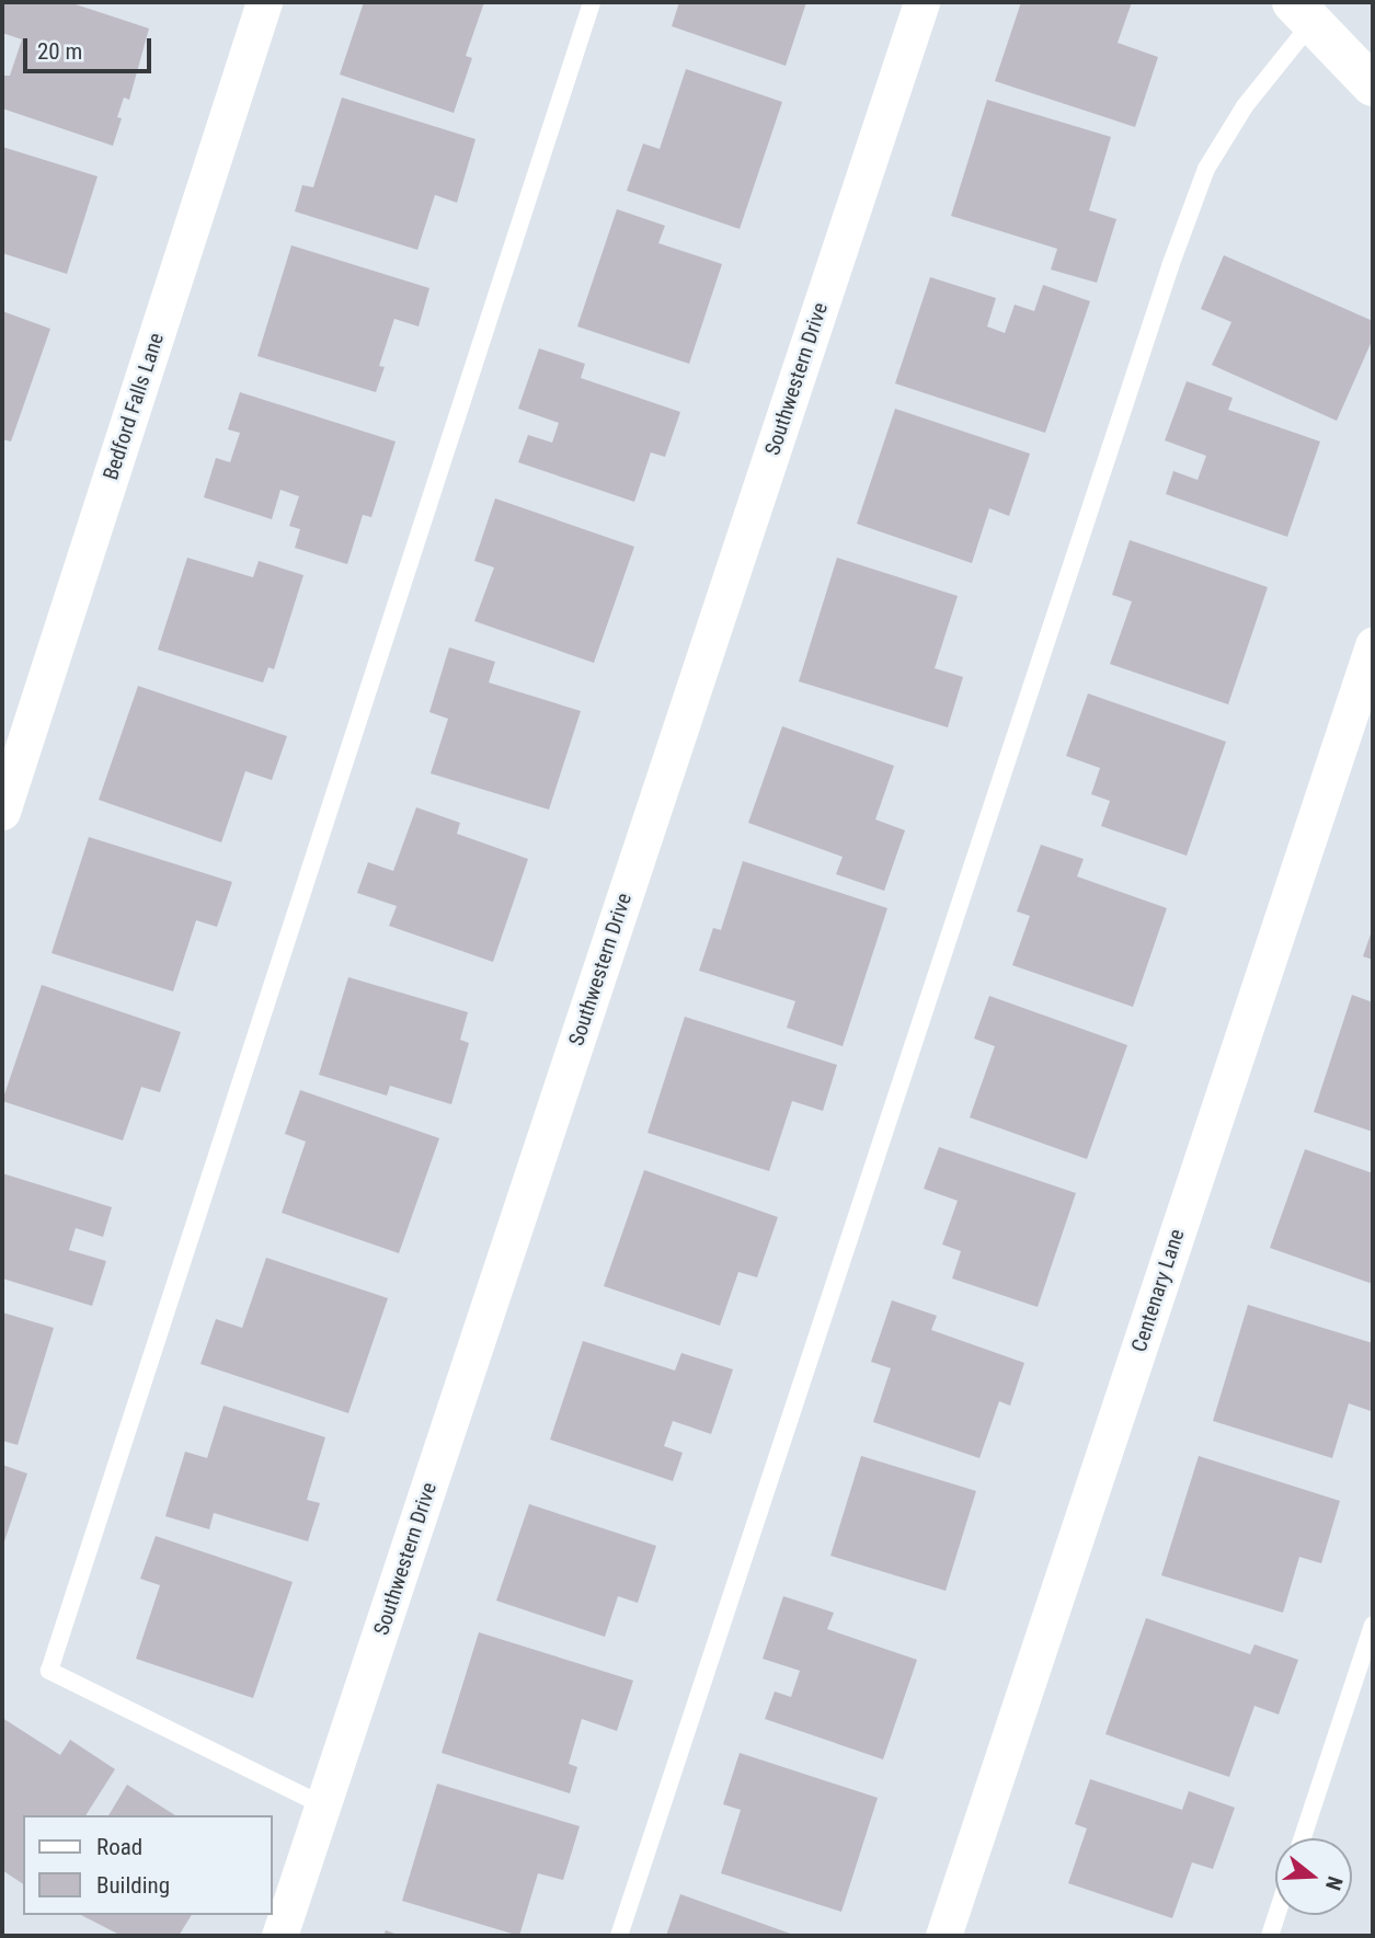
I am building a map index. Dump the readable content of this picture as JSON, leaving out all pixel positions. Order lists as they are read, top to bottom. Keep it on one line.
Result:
{"streets":{"street":["Southwestern Drive","Bedford Falls Lane","Centenary Lane"]},"legend":["Road","Building"],"scale_bar":"20 m","north":"right"}
